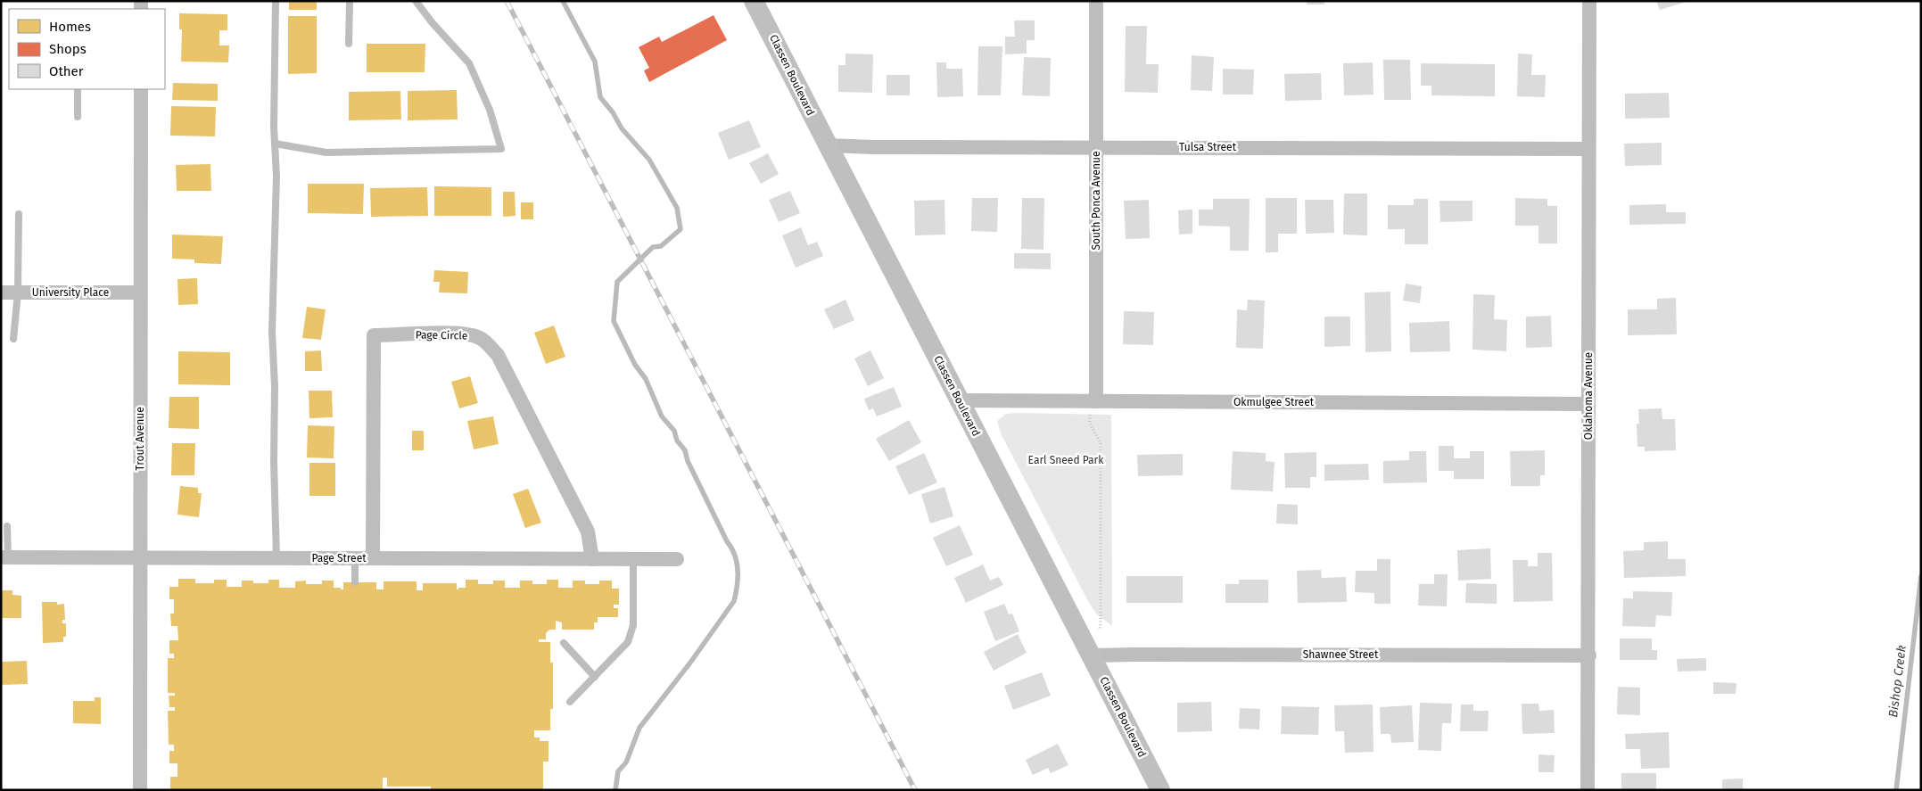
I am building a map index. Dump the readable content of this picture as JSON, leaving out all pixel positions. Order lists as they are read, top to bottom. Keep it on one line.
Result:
{"streets":{"main road":["Classen Boulevard"],"street":["Tulsa Street","South Ponca Avenue","University Place","Page Circle","Oklahoma Avenue","Okmulgee Street","Trout Avenue","Page Street","Shawnee Street"]},"crossings":[["Classen Boulevard","Tulsa Street"],["Classen Boulevard","Okmulgee Street"],["Classen Boulevard","Shawnee Street"],["Tulsa Street","South Ponca Avenue"],["Tulsa Street","Oklahoma Avenue"],["South Ponca Avenue","Okmulgee Street"],["University Place","Trout Avenue"],["Page Circle","Page Street"],["Oklahoma Avenue","Okmulgee Street"],["Oklahoma Avenue","Shawnee Street"],["Trout Avenue","Page Street"]],"water":["Bishop Creek"],"parks":["Earl Sneed Park"],"legend":["Homes","Shops","Other"]}
